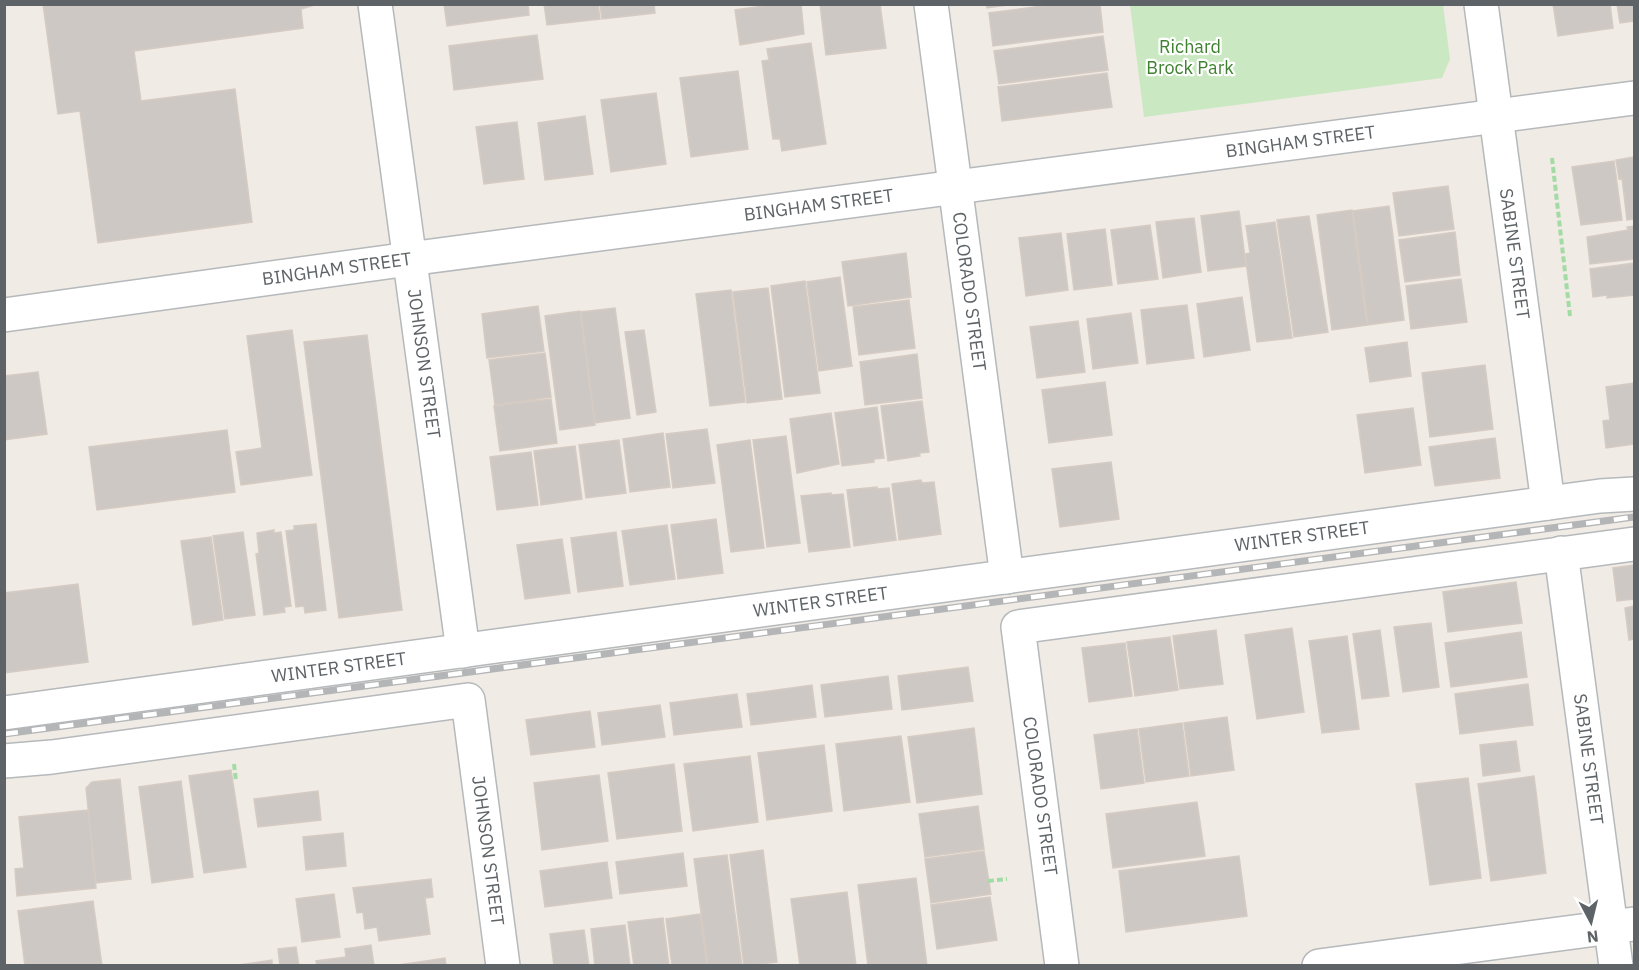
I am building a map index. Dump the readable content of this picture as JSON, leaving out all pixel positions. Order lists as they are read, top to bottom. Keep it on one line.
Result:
{"streets":{"street":["BINGHAM STREET","SABINE STREET","COLORADO STREET","JOHNSON STREET","WINTER STREET"]},"crossings":[["BINGHAM STREET","SABINE STREET"],["BINGHAM STREET","COLORADO STREET"],["BINGHAM STREET","JOHNSON STREET"],["SABINE STREET","COLORADO STREET"],["SABINE STREET","WINTER STREET"],["COLORADO STREET","WINTER STREET"],["JOHNSON STREET","WINTER STREET"]],"parks":["Richard Brock Park"],"north":"bottom"}
